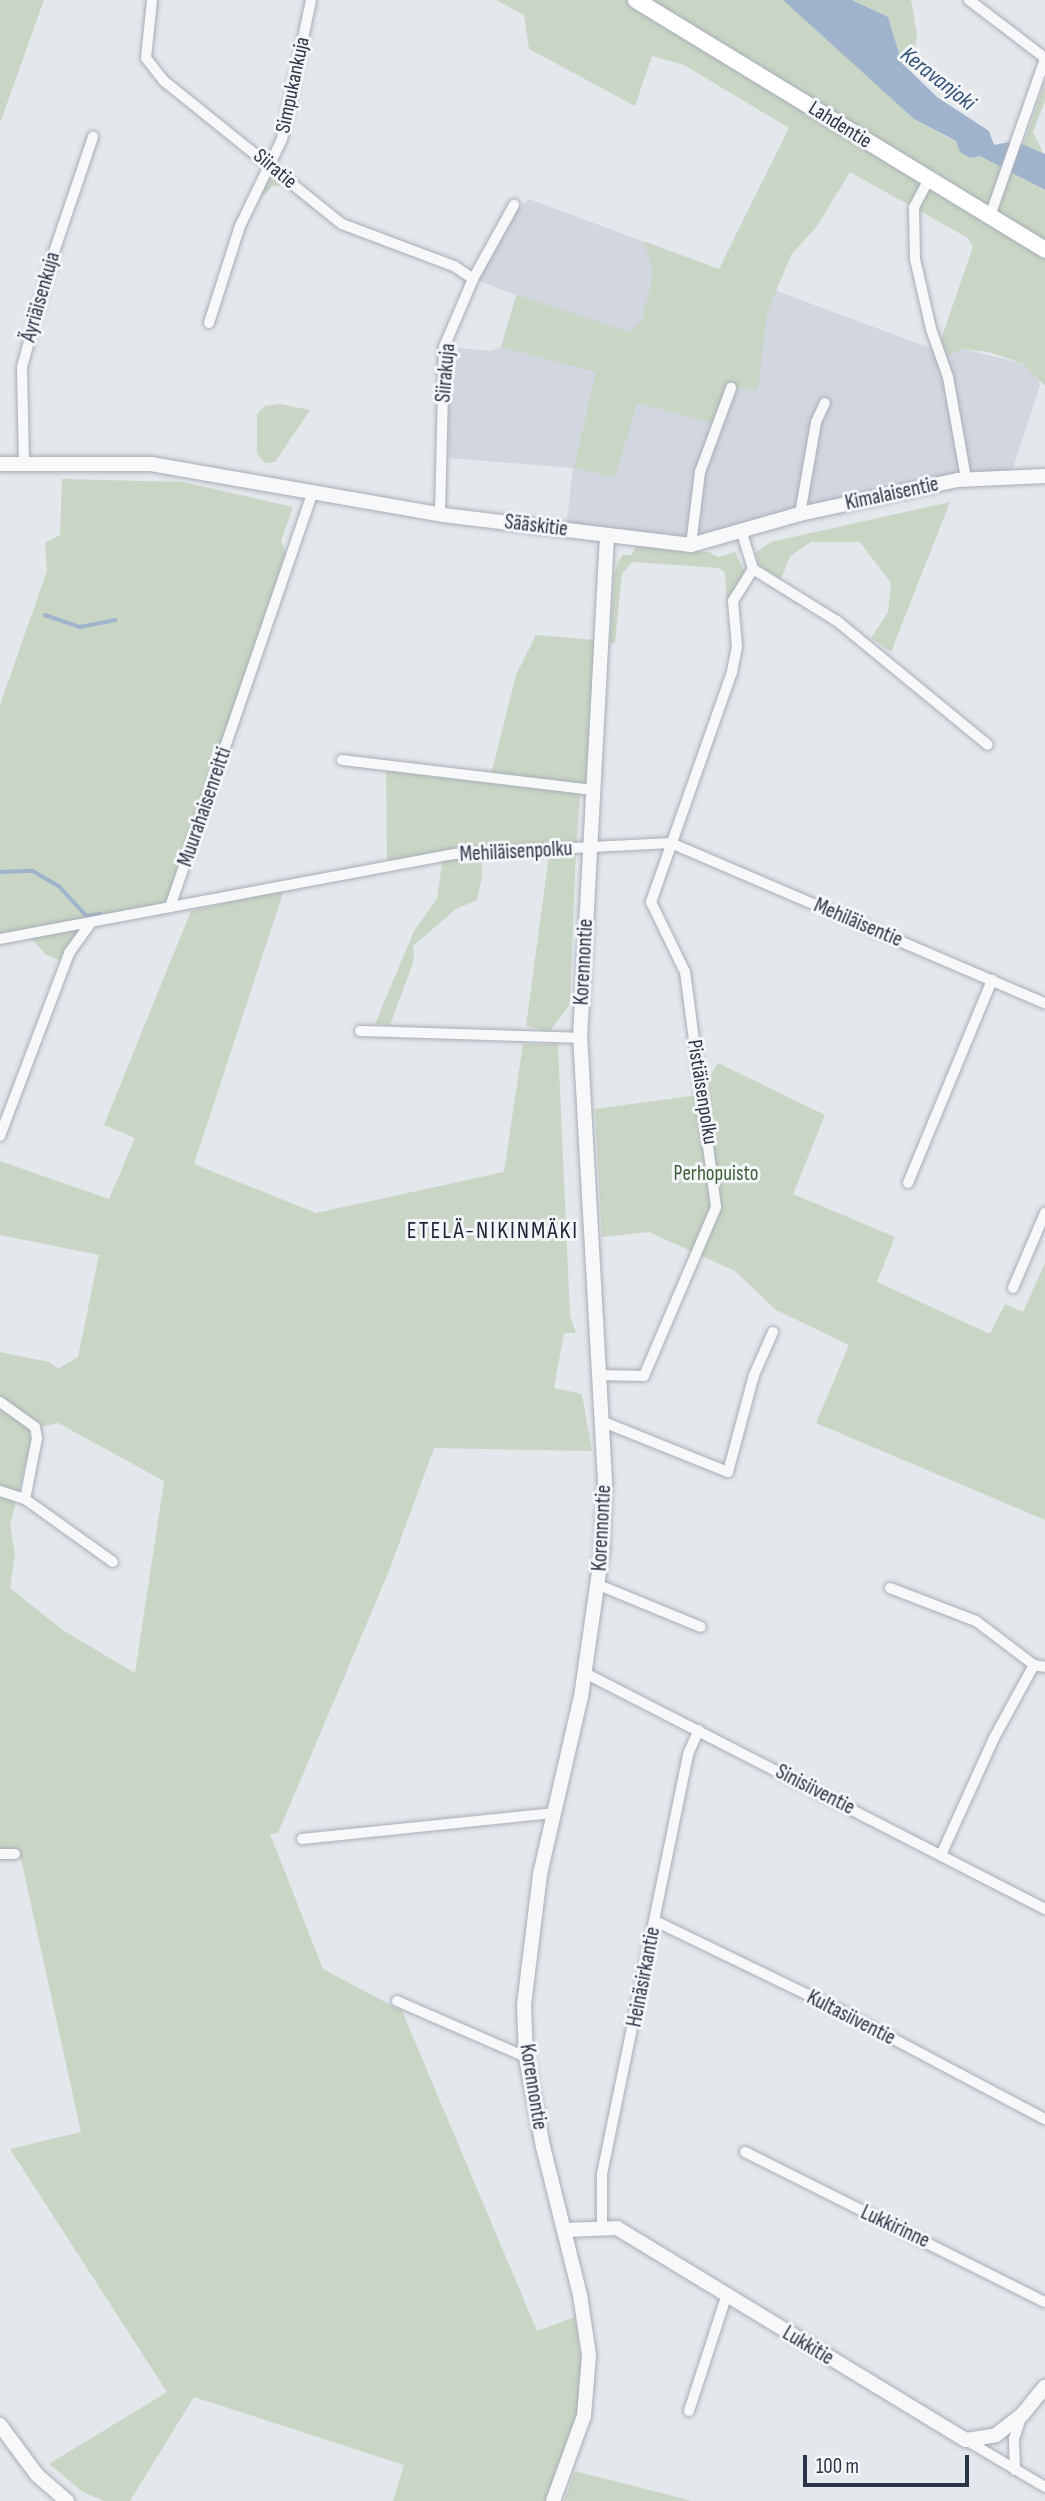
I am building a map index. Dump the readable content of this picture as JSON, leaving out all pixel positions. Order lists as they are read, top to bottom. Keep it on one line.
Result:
{"streets":{"main road":["Lahdentie"],"street":["Simpukankuja","Siiratie","Äyriäisenkuja","Siirakuja","Kimalaisentie","Sääskitie","Muurahaisenreitti","Mehiläisenpolku","Mehiläisentie","Korennontie","Pistiäisenpolku","Sinisiiventie","Heinäsirkantie","Kultasiiventie","Lukkirinne","Lukkitie"]},"crossings":[["Simpukankuja","Siiratie"],["Siiratie","Siirakuja"],["Äyriäisenkuja","Sääskitie"],["Siirakuja","Sääskitie"],["Kimalaisentie","Sääskitie"],["Sääskitie","Muurahaisenreitti"],["Sääskitie","Korennontie"],["Muurahaisenreitti","Mehiläisenpolku"],["Mehiläisenpolku","Mehiläisentie"],["Mehiläisenpolku","Korennontie"],["Mehiläisenpolku","Pistiäisenpolku"],["Mehiläisentie","Pistiäisenpolku"],["Korennontie","Pistiäisenpolku"],["Korennontie","Sinisiiventie"],["Korennontie","Lukkitie"],["Sinisiiventie","Heinäsirkantie"],["Heinäsirkantie","Kultasiiventie"],["Heinäsirkantie","Lukkitie"]],"districts":["ETELÄ-NIKINMÄKI"],"water":["Keravanjoki"],"parks":["Perhopuisto"],"scale_bar":"100 m"}
